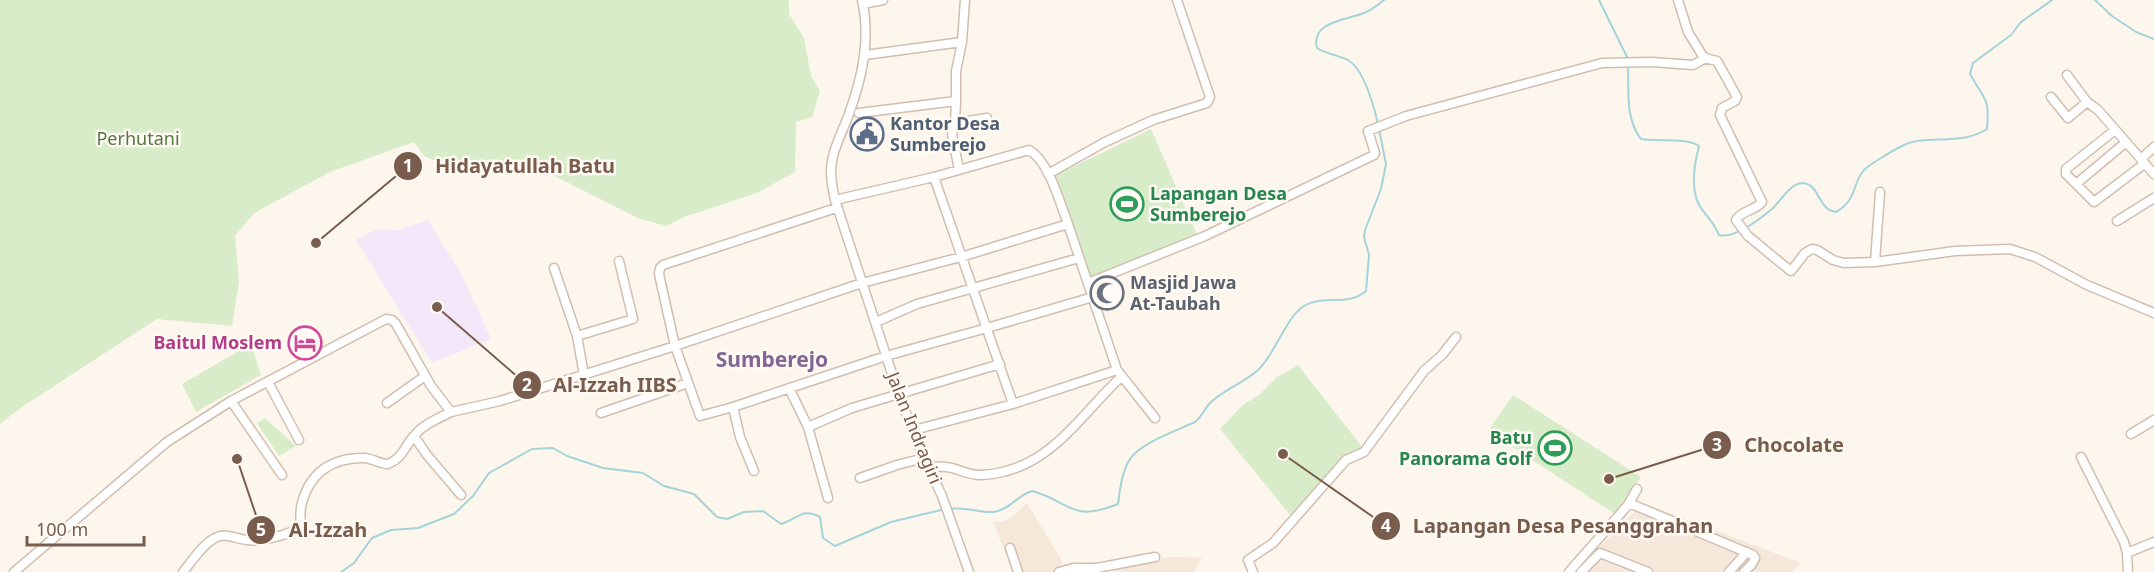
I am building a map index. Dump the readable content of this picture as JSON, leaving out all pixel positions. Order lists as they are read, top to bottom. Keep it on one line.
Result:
{"streets":{"street":["Jalan Indragiri"]},"districts":["Sumberejo"],"parks":["Perhutani"],"places":{"public building":["Kantor Desa Sumberejo"],"sports":["Lapangan Desa Sumberejo","Batu Panorama Golf"],"other":["Hidayatullah Batu","Al-Izzah IIBS","Lapangan Desa Pesanggrahan","Al-Izzah","Chocolate"],"mosque":["Masjid Jawa At-Taubah"],"hotel":["Baitul Moslem"]},"scale_bar":"100 m"}
